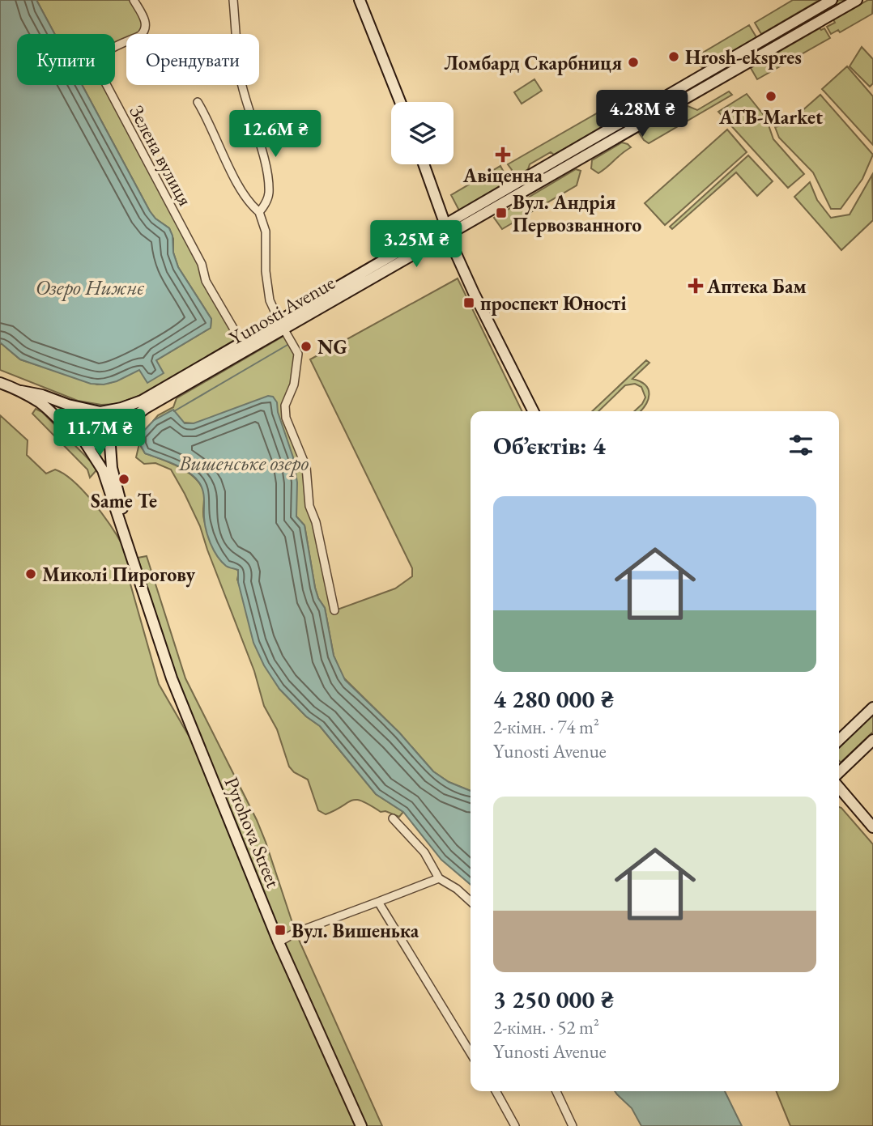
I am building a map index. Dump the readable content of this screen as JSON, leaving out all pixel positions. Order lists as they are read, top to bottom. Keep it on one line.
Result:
{"streets":{"main road":["Yunosti Avenue","Pyrohova Street"],"street":["Зелена вулиця"]},"crossings":[["Зелена вулиця","Yunosti Avenue"],["Yunosti Avenue","Pyrohova Street"]],"water":["Озеро Нижнє","Вишенське озеро"],"places":{"other":["Hrosh-ekspres","Ломбард Скарбниця","ATB-Market","NG","Same Te","Миколі Пирогову"],"health":["Авіценна","Аптека Бам"],"transit":["Вул. Андрія Первозванного","проспект Юності","Вул. Вишенька"]},"page":{"chip":["Купити","Орендувати"],"price":["4.28M ₴","12.6M ₴","3.25M ₴","11.7M ₴"],"heading":"Об’єктів: 4","list":[{"name":"4 280 000 ₴","note":"2-кімн. · 74 m² · Yunosti Avenue"},{"name":"3 250 000 ₴","note":"2-кімн. · 52 m² · Yunosti Avenue"}]}}
